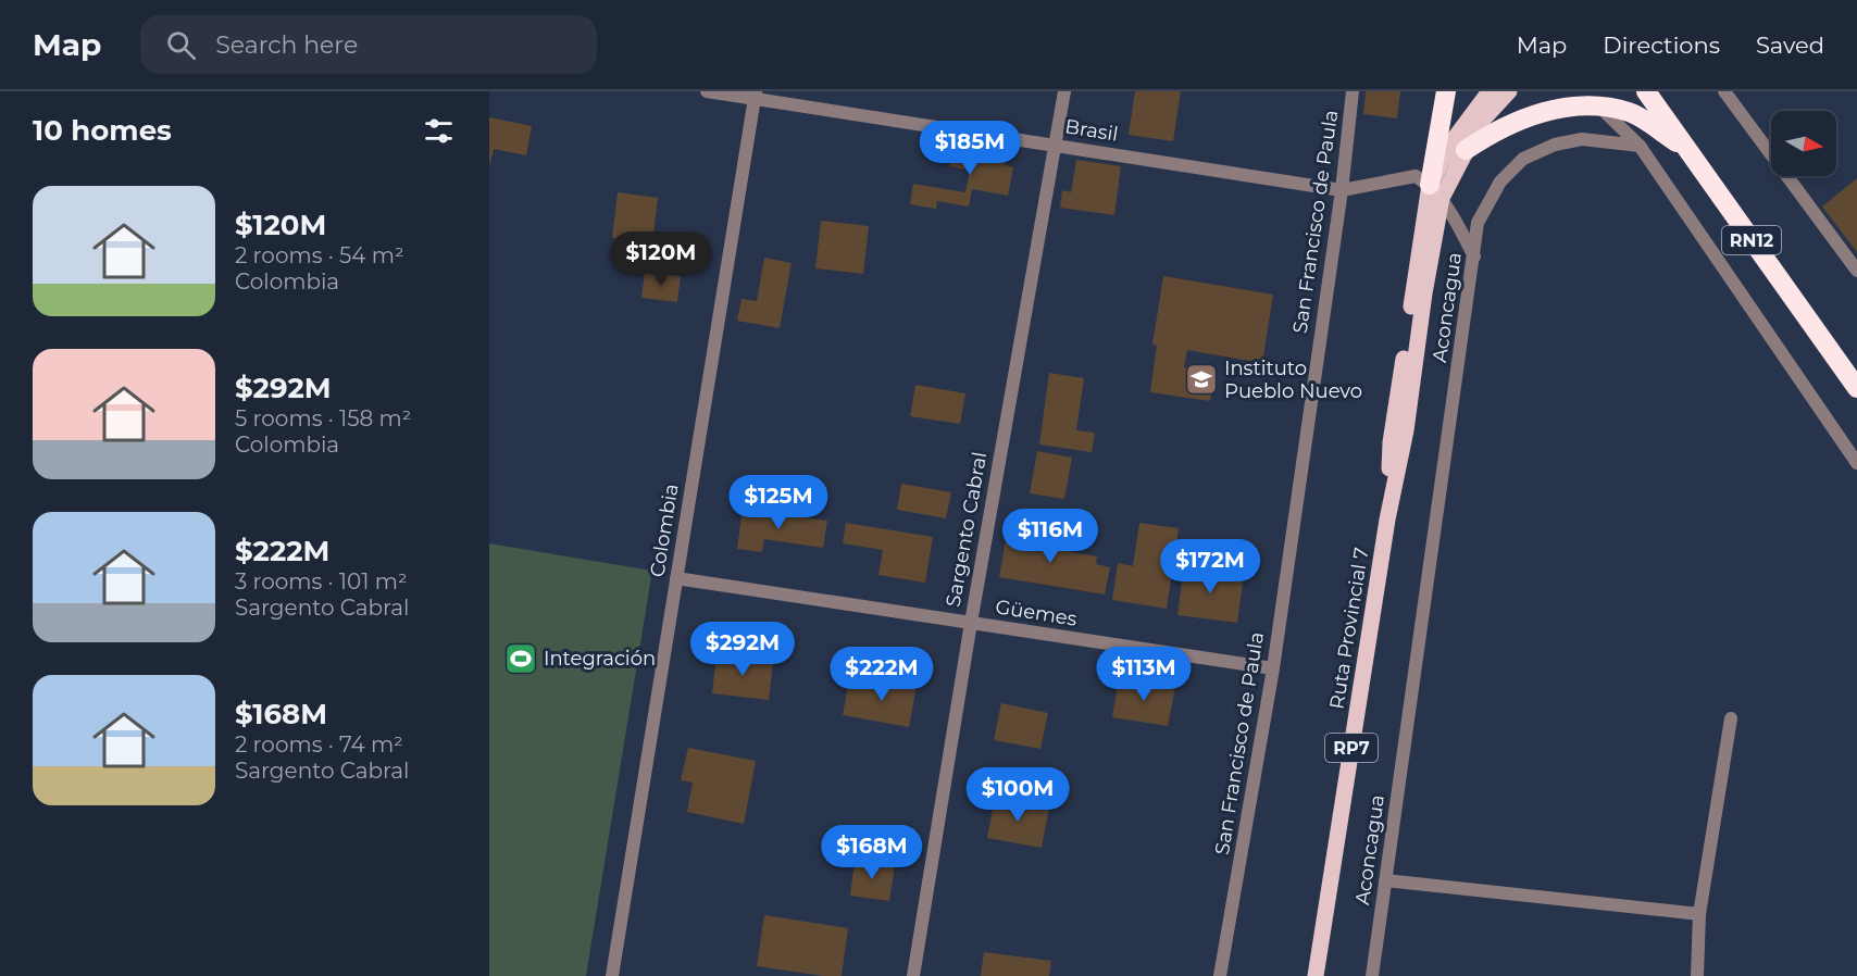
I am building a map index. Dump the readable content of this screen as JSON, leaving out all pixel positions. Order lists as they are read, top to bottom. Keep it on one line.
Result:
{"streets":{"highway":["RN12"],"main road":["Ruta Provincial 7","RP7"],"street":["Brasil","San Francisco de Paula","Aconcagua","Sargento Cabral","Colombia","Güemes"]},"crossings":[["Brasil","San Francisco de Paula"],["Brasil","Sargento Cabral"],["Brasil","Colombia"],["Brasil","Ruta Provincial 7"],["San Francisco de Paula","Güemes"],["Sargento Cabral","Güemes"],["Colombia","Güemes"]],"places":{"school or university":["Instituto Pueblo Nuevo"],"sports":["Integración"]},"north":"right","page":{"header":"Map","search":"Search here","nav":["Map","Directions","Saved"],"heading":"10 homes","price":["$185M","$120M","$125M","$116M","$172M","$292M","$222M","$113M","$100M","$168M"],"list":[{"name":"$120M","note":"2 rooms · 54 m² · Colombia"},{"name":"$292M","note":"5 rooms · 158 m² · Colombia"},{"name":"$222M","note":"3 rooms · 101 m² · Sargento Cabral"},{"name":"$168M","note":"2 rooms · 74 m² · Sargento Cabral"}]}}
